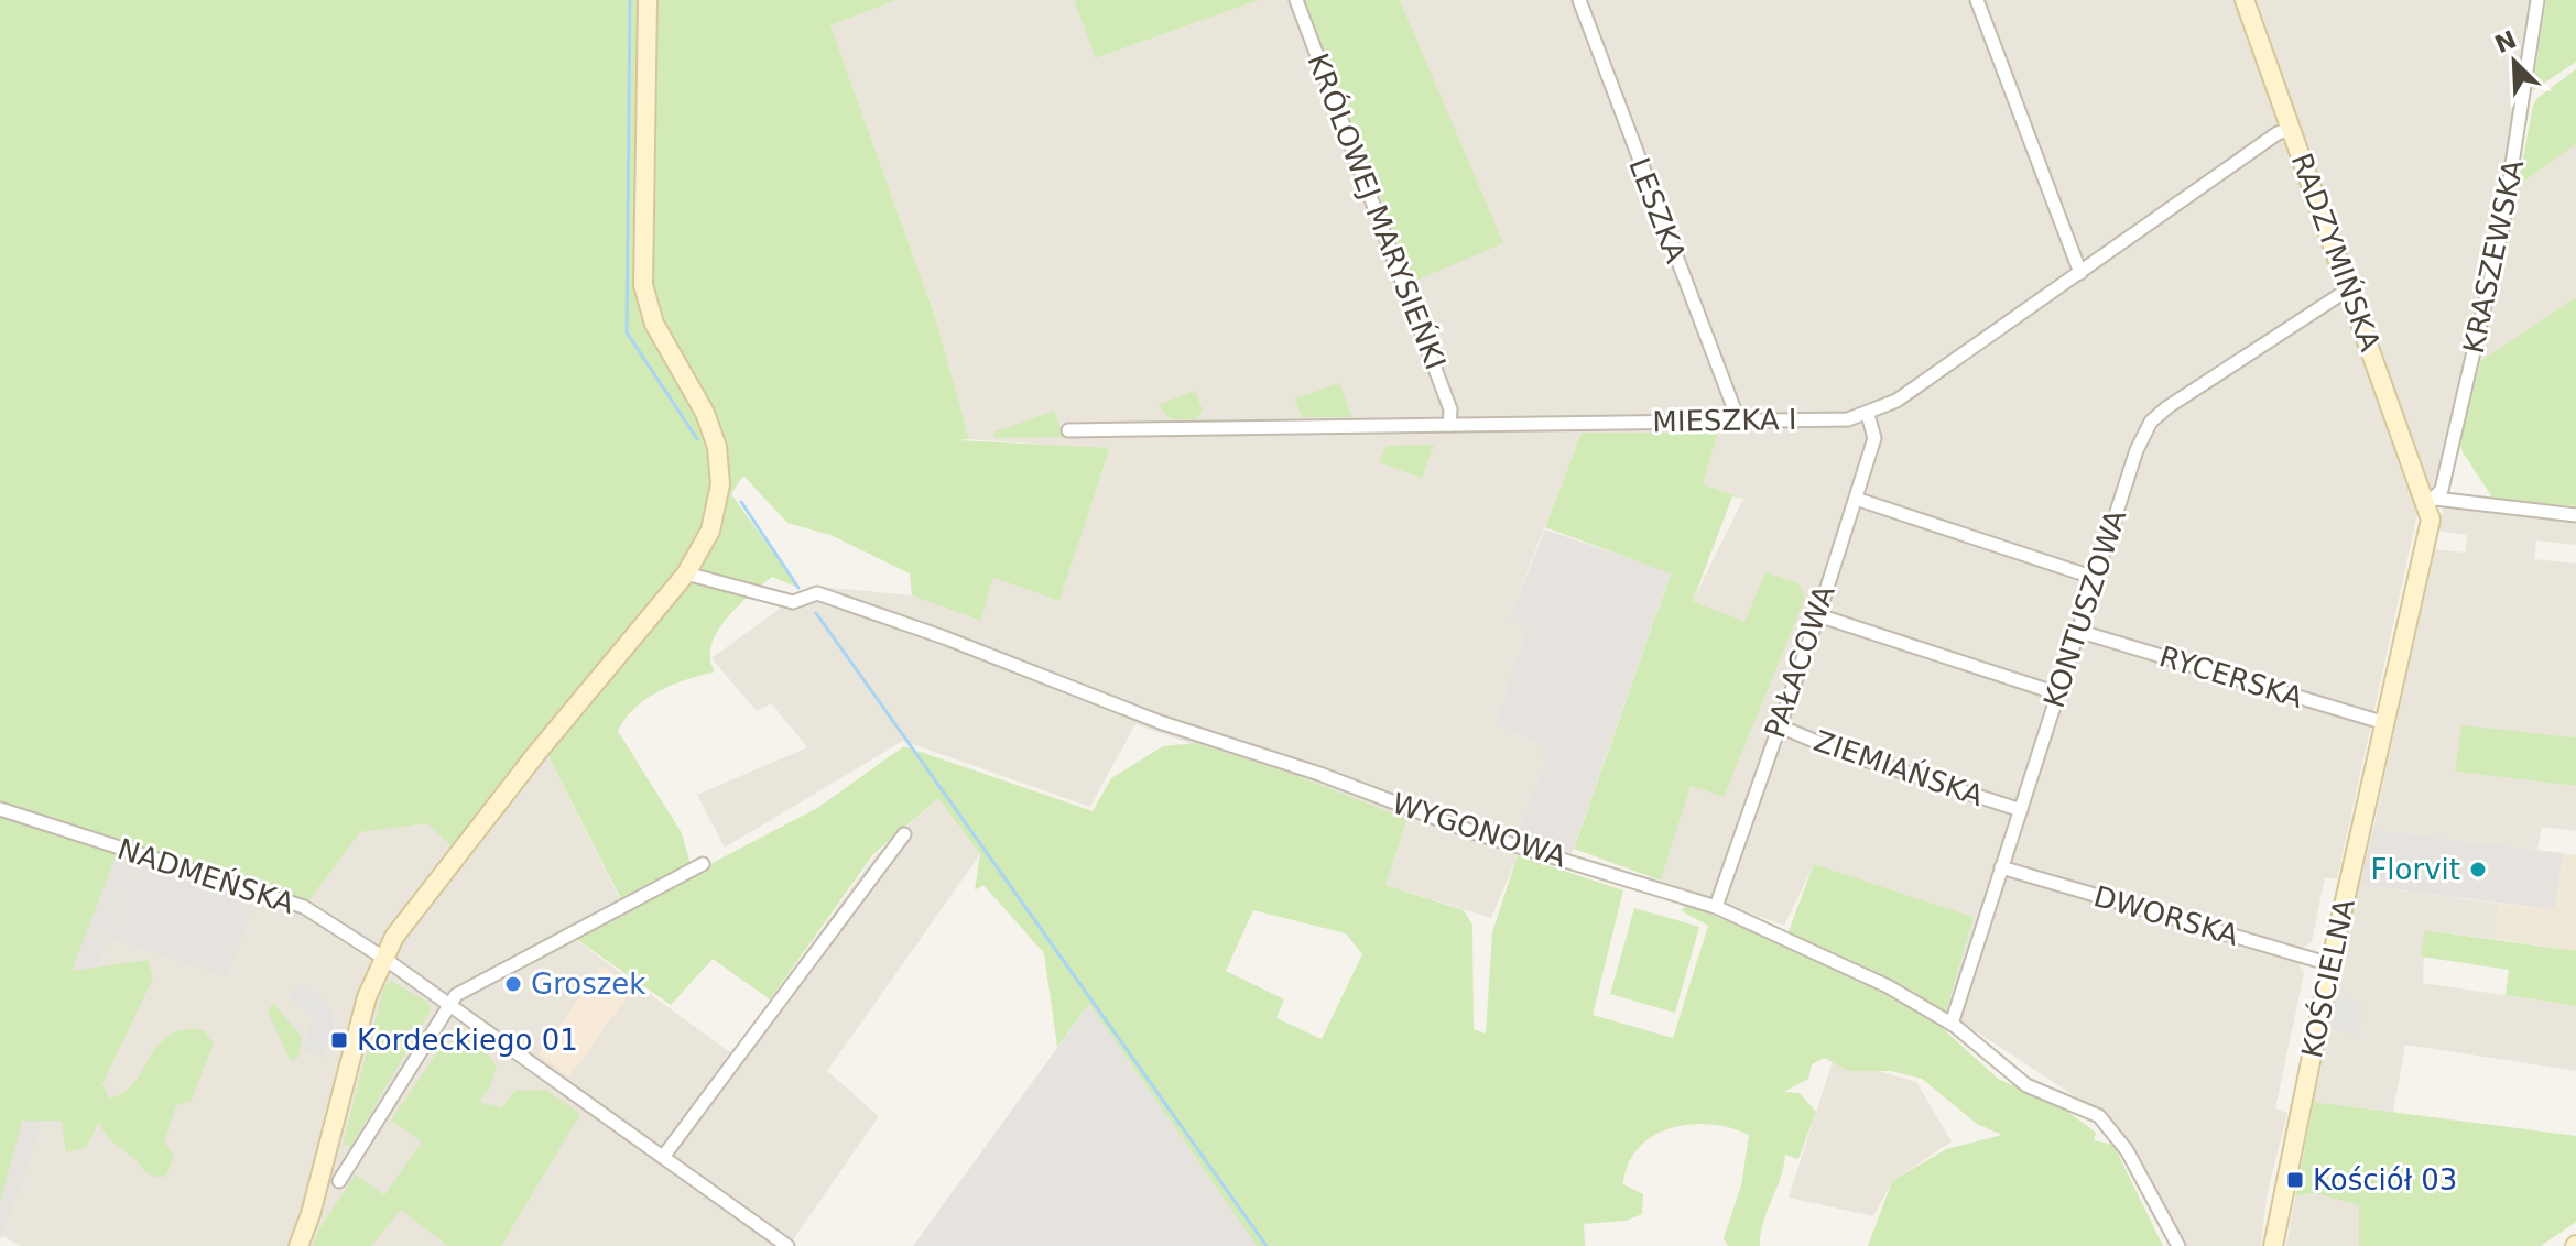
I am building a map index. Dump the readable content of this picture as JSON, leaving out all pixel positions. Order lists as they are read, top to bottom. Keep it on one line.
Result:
{"streets":{"street":["LESZKA","KRÓLOWEJ MARYSIEŃKI","RADZYMIŃSKA","KRASZEWSKA","MIESZKA I","KONTUSZOWA","PAŁACOWA","RYCERSKA","ZIEMIAŃSKA","WYGONOWA","NADMEŃSKA","DWORSKA","KOŚCIELNA"]},"crossings":[["LESZKA","MIESZKA I"],["KRÓLOWEJ MARYSIEŃKI","MIESZKA I"],["RADZYMIŃSKA","KRASZEWSKA"],["RADZYMIŃSKA","MIESZKA I"],["RADZYMIŃSKA","KONTUSZOWA"],["RADZYMIŃSKA","KOŚCIELNA"],["KRASZEWSKA","KOŚCIELNA"],["MIESZKA I","PAŁACOWA"],["KONTUSZOWA","RYCERSKA"],["KONTUSZOWA","ZIEMIAŃSKA"],["KONTUSZOWA","WYGONOWA"],["KONTUSZOWA","DWORSKA"],["PAŁACOWA","ZIEMIAŃSKA"],["PAŁACOWA","WYGONOWA"],["RYCERSKA","KOŚCIELNA"],["DWORSKA","KOŚCIELNA"]],"places":{"other":["Florvit","Groszek"],"transit":["Kordeckiego 01","Kościół 03"]},"north":"top left"}
